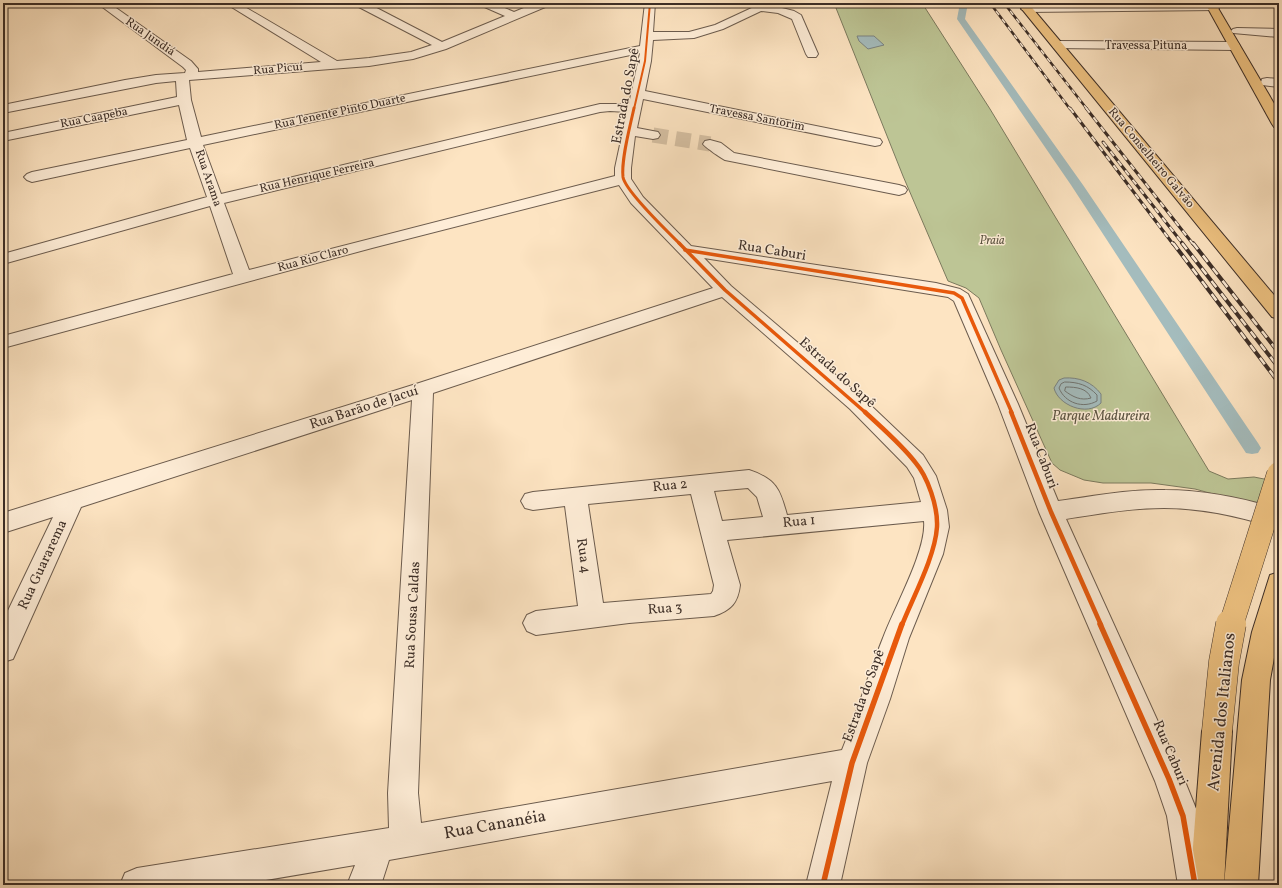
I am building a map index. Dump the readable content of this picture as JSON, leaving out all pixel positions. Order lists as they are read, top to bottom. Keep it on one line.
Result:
{"streets":{"main road":["Rua Conselheiro Galvão","Avenida dos Italianos"],"street":["Rua Jundiá","Travessa Pituna","Rua Picuí","Estrada do Sapê","Rua Tenente Pinto Duarte","Rua Caapeba","Travessa Santorim","Rua Henrique Ferreira","Rua Arama","Rua Caburi","Rua Rio Claro","Rua Barão de Jacuí","Rua 2","Rua 1","Rua 4","Rua Guararema","Rua 3","Rua Sousa Caldas","Rua Cananéia"]},"crossings":[["Rua Jundiá","Rua Picuí"],["Rua Jundiá","Rua Arama"],["Travessa Pituna","Rua Conselheiro Galvão"],["Rua Picuí","Rua Arama"],["Estrada do Sapê","Rua Tenente Pinto Duarte"],["Estrada do Sapê","Travessa Santorim"],["Estrada do Sapê","Rua Henrique Ferreira"],["Estrada do Sapê","Rua Caburi"],["Estrada do Sapê","Rua Rio Claro"],["Estrada do Sapê","Rua Barão de Jacuí"],["Estrada do Sapê","Rua 1"],["Estrada do Sapê","Rua Cananéia"],["Rua Tenente Pinto Duarte","Rua Arama"],["Rua Caapeba","Rua Arama"],["Travessa Santorim","Rua Henrique Ferreira"],["Rua Henrique Ferreira","Rua Arama"],["Rua Arama","Rua Rio Claro"],["Rua Barão de Jacuí","Rua Guararema"],["Rua Barão de Jacuí","Rua Sousa Caldas"],["Rua 2","Rua 1"],["Rua 2","Rua 4"],["Rua 1","Rua 3"],["Rua 4","Rua 3"],["Rua Sousa Caldas","Rua Cananéia"]],"parks":["Praia","Parque Madureira"]}
